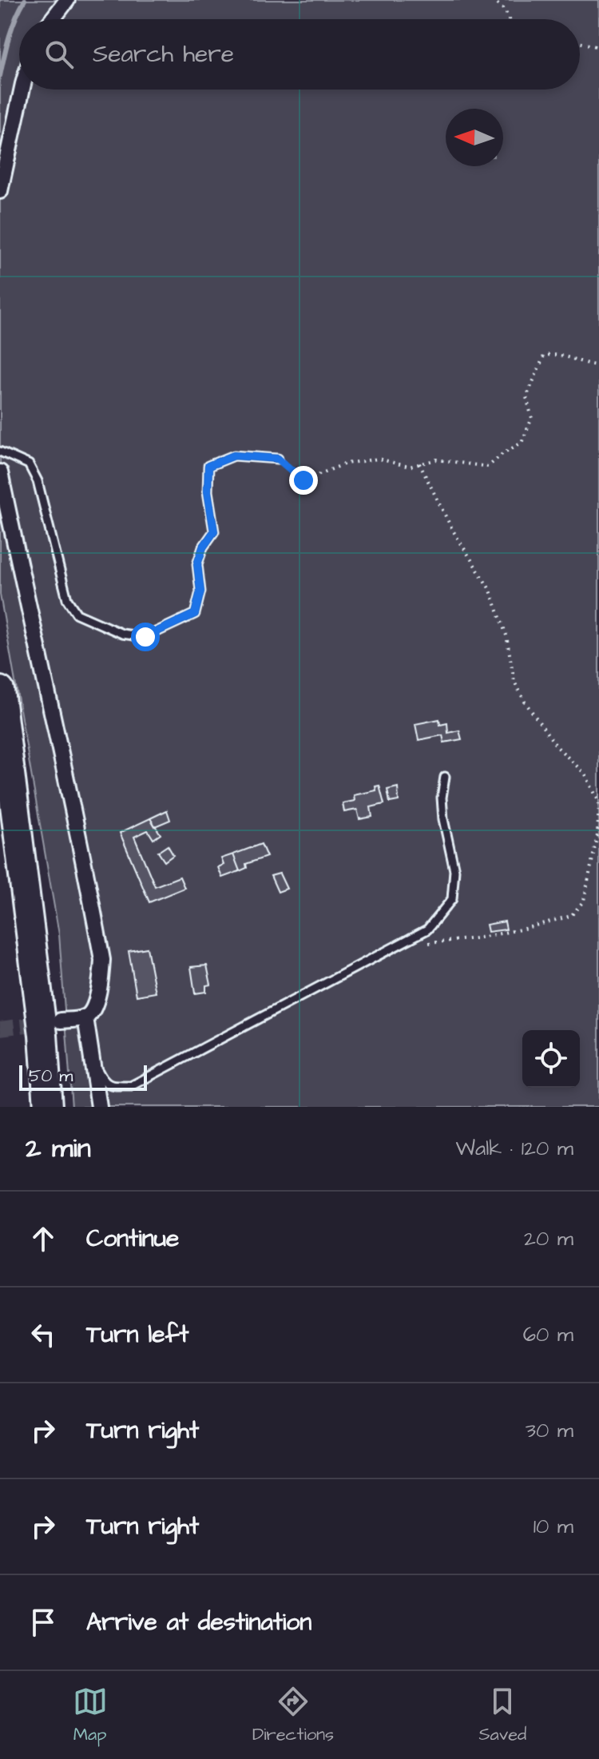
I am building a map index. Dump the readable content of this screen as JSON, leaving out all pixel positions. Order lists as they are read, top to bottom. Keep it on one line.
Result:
{"scale_bar":"50 m","north":"left","page":{"search":"Search here","scale":"50 m","heading":["2 min","Walk · 120 m"],"list":[["Continue","20 m"],["Turn left","60 m"],["Turn right","30 m"],["Turn right","10 m"],"Arrive at destination"],"nav":["Map","Directions","Saved"]}}
